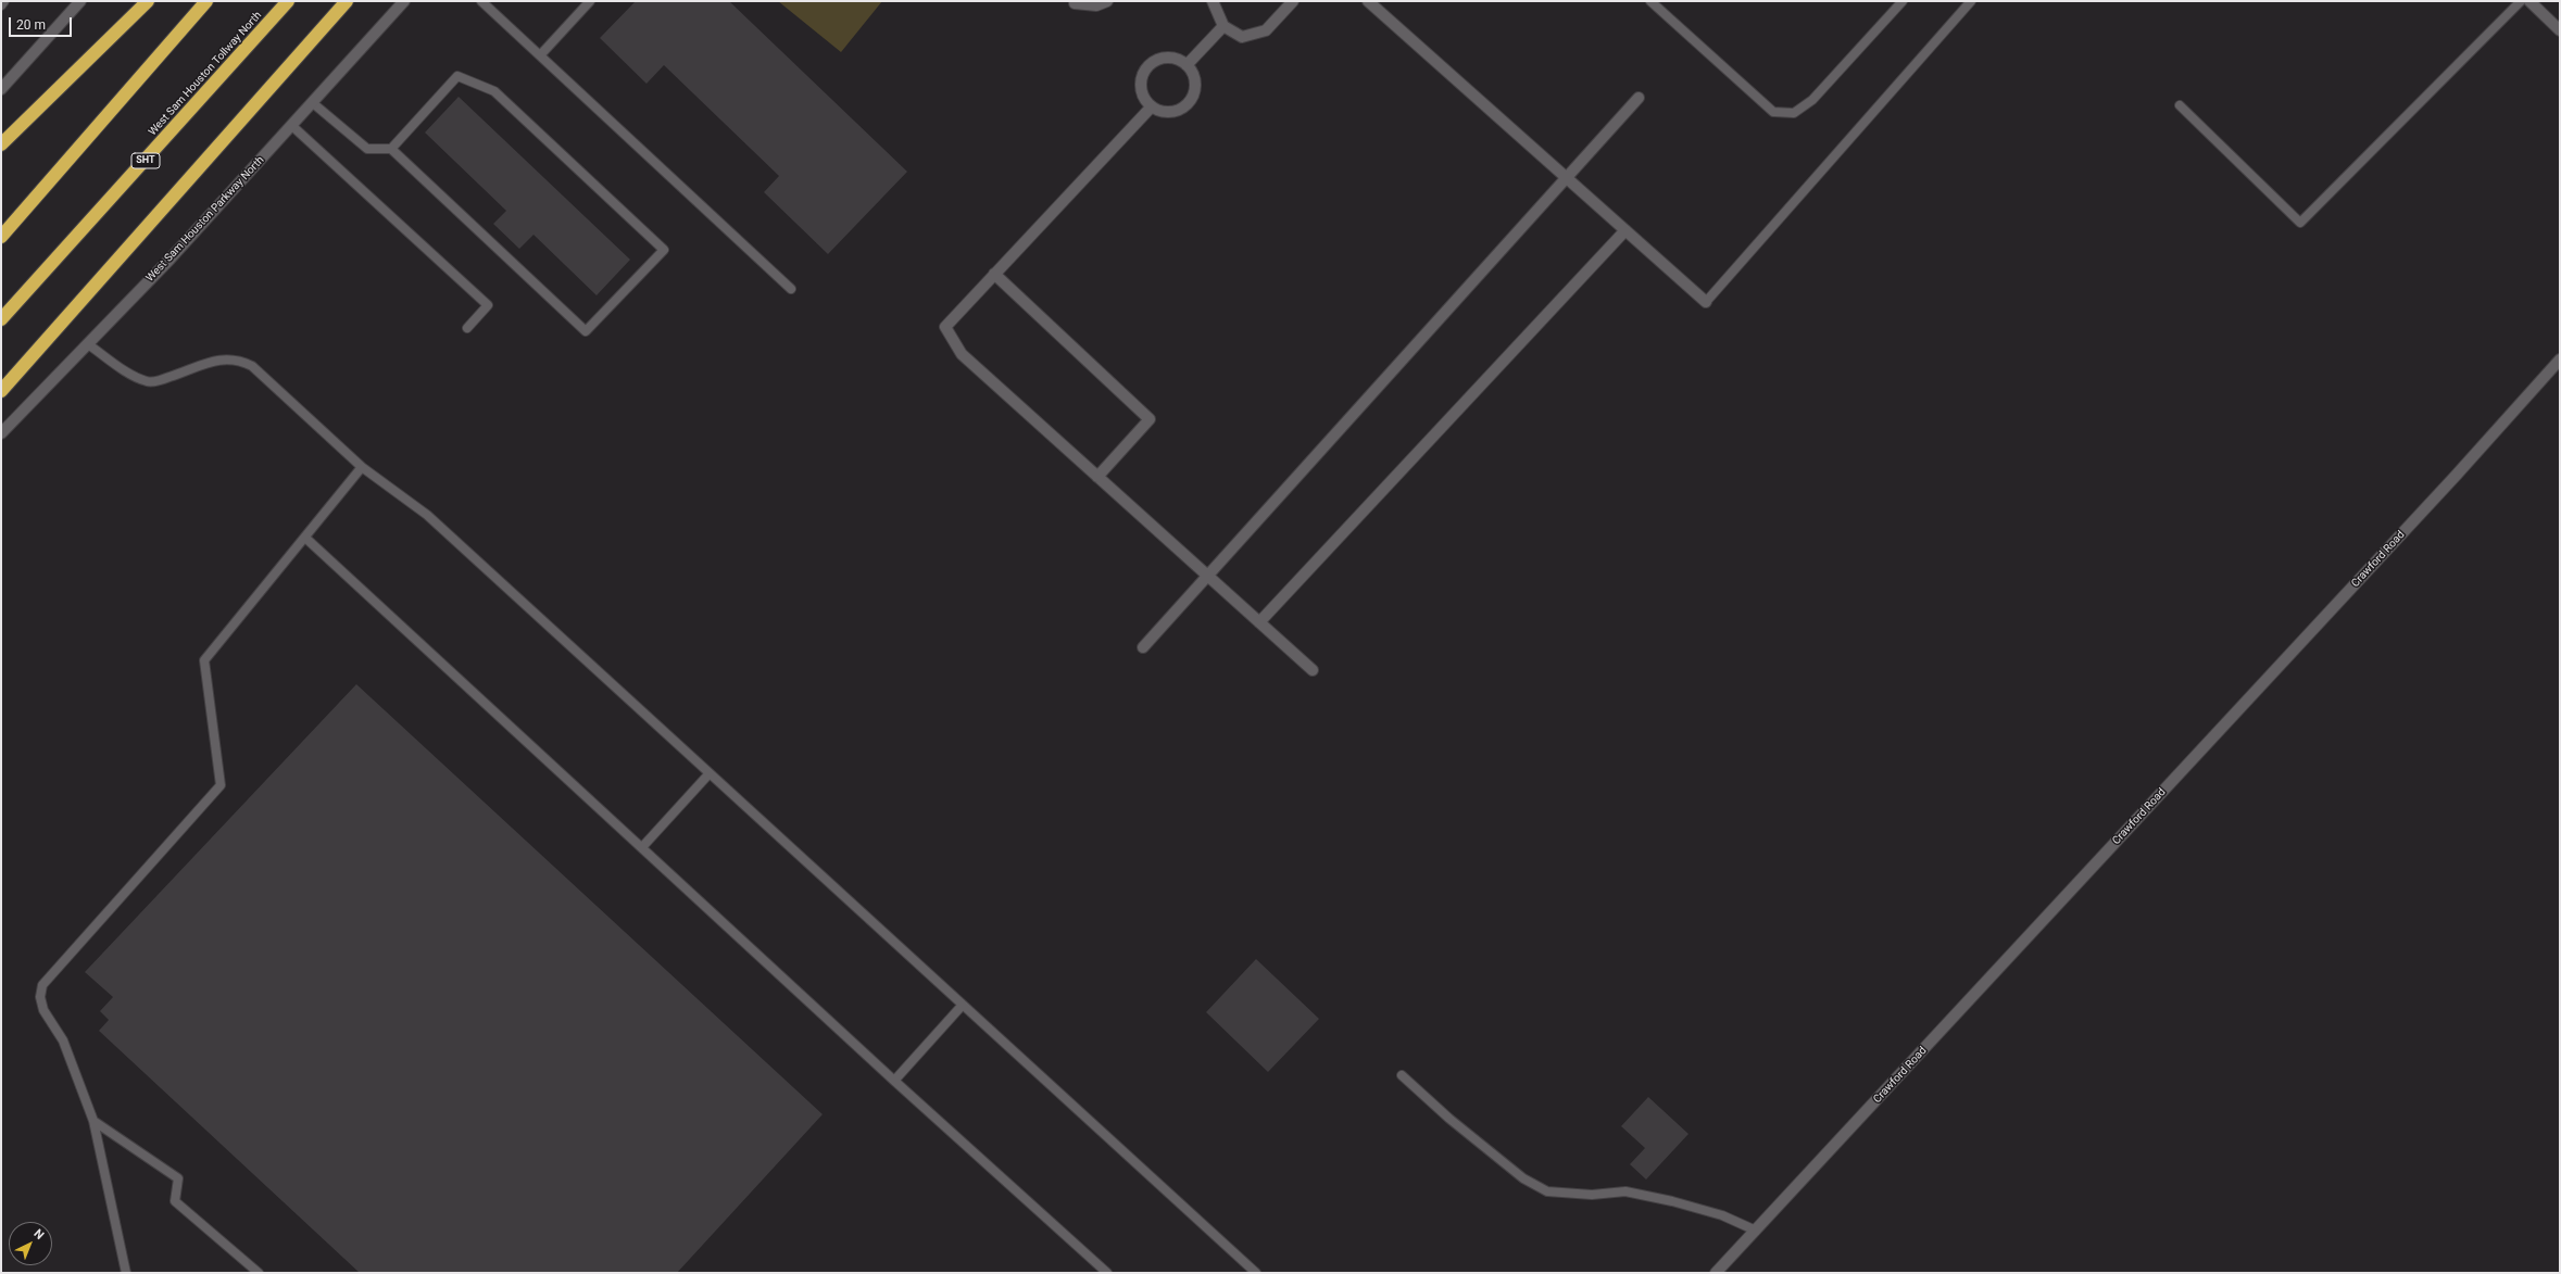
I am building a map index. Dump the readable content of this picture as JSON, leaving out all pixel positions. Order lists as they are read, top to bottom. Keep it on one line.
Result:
{"streets":{"highway":["West Sam Houston Tollway North","SHT"],"street":["West Sam Houston Parkway North","Crawford Road"]},"scale_bar":"20 m","north":"top right"}
